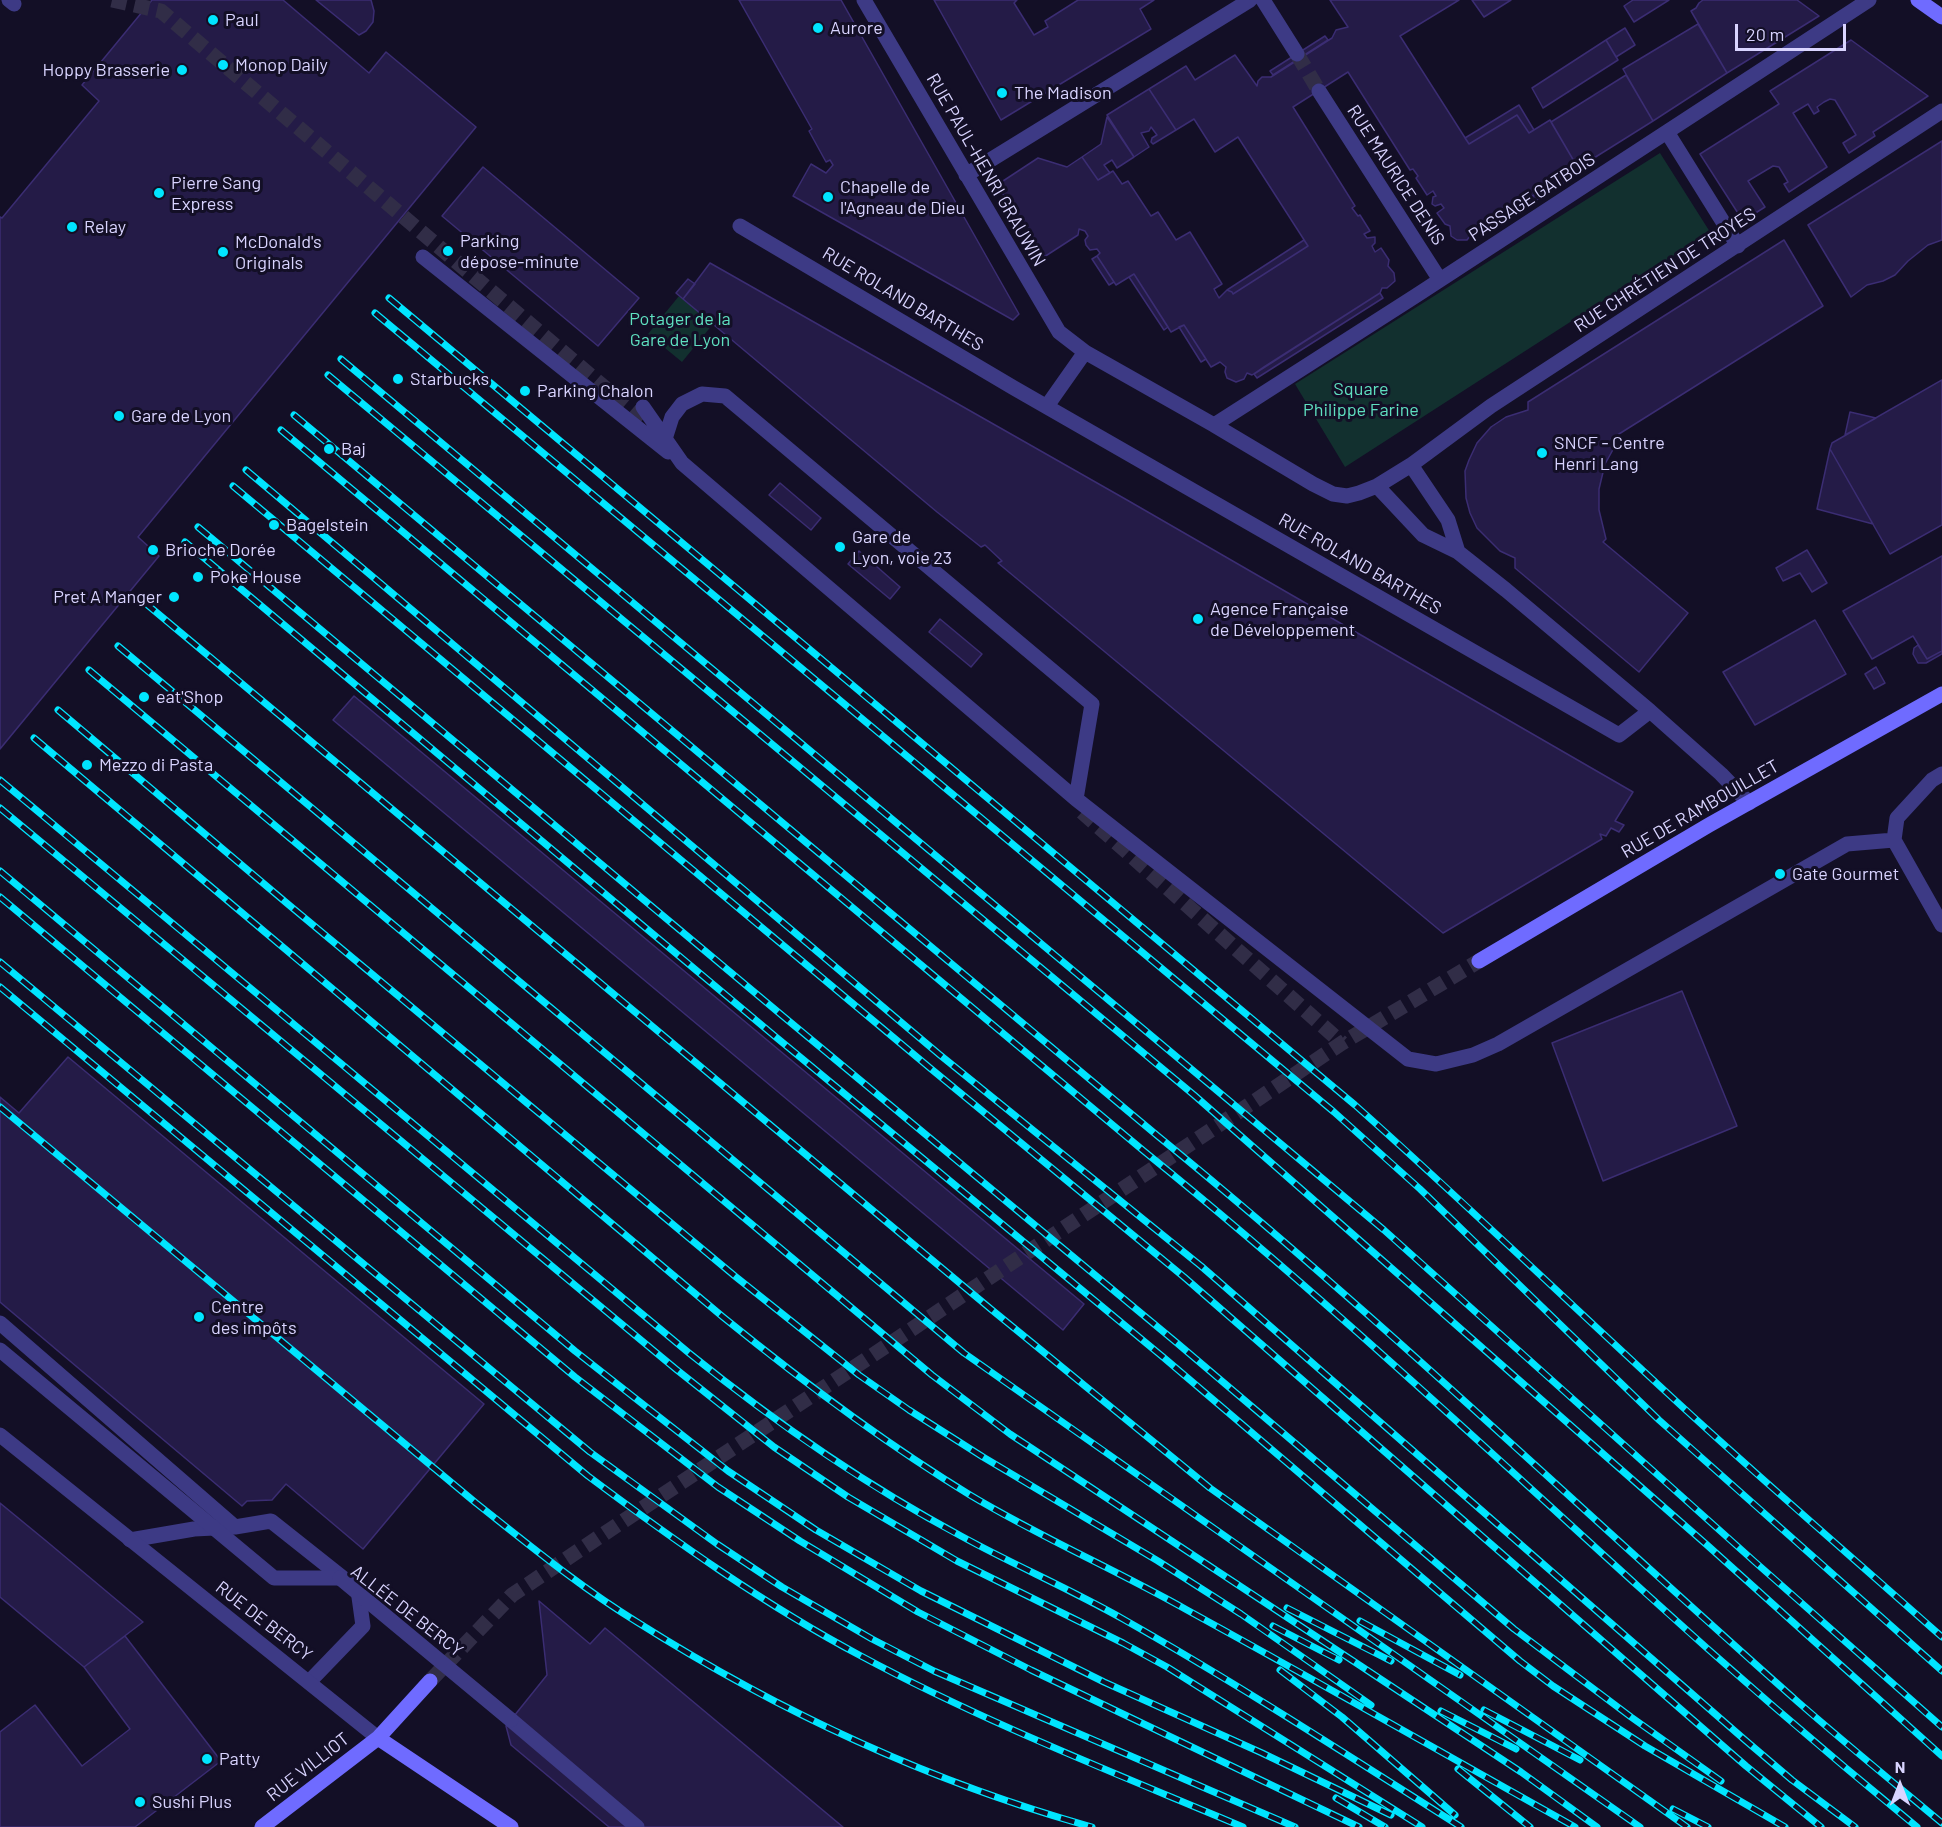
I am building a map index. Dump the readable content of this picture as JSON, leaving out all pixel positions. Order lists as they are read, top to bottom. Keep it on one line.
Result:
{"streets":{"street":["RUE PAUL-HENRI GRAUWIN","RUE MAURICE DENIS","PASSAGE GATBOIS","RUE CHRÉTIEN DE TROYES","RUE ROLAND BARTHES","RUE DE RAMBOUILLET","ALLÉE DE BERCY","RUE DE BERCY","RUE VILLIOT"]},"crossings":[["RUE MAURICE DENIS","PASSAGE GATBOIS"],["RUE DE BERCY","RUE VILLIOT"]],"parks":["Potager de la Gare de Lyon","Square Philippe Farine"],"places":["Paul","Aurore","Monop Daily","Hoppy Brasserie","The Madison","Pierre Sang Express","Chapelle de l'Agneau de Dieu","Relay","Parking dépose-minute","McDonald's Originals","Starbucks","Parking Chalon","Gare de Lyon","Baj","SNCF - Centre Henri Lang","Bagelstein","Gare de Lyon, voie 23","Brioche Dorée","Poke House","Pret A Manger","Agence Française de Développement","eat'Shop","Mezzo di Pasta","Gate Gourmet","Centre des impôts","Patty","Sushi Plus"],"scale_bar":"20 m","north":"top"}
